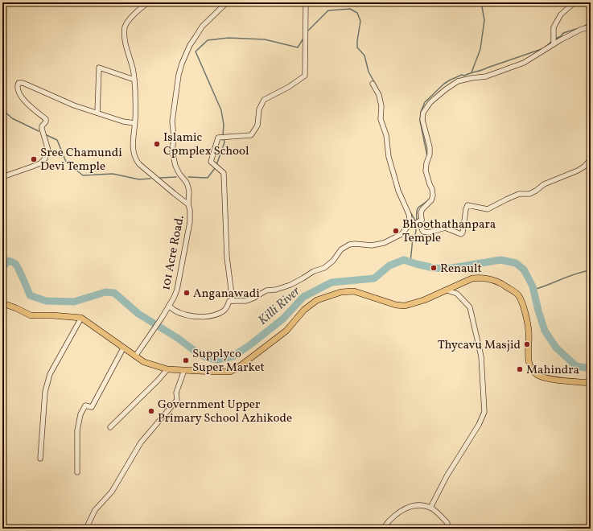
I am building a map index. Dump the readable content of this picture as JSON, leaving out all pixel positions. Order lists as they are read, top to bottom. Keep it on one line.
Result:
{"streets":{"street":["101 Acre Road."]},"water":["Killi River"],"places":["Islamic Cpmplex School","Sree Chamundi Devi Temple","Bhoothathanpara Temple","Renault","Anganawadi","Thycavu Masjid","Supplyco Super Market","Mahindra","Government Upper Primary School Azhikode"]}
